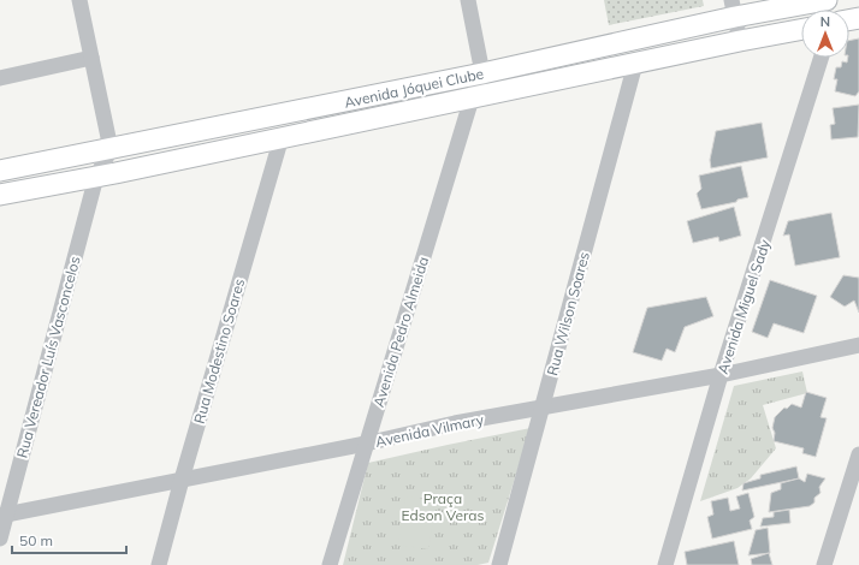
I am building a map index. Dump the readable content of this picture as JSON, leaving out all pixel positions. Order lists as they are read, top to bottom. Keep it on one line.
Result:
{"streets":{"main road":["Avenida Jóquei Clube"],"street":["Avenida Miguel Sady","Rua Wilson Soares","Avenida Pedro Almeida","Rua Modestino Soares","Rua Vereador Luís Vasconcelos","Avenida Vilmary"]},"crossings":[["Avenida Jóquei Clube","Rua Wilson Soares"],["Avenida Jóquei Clube","Avenida Pedro Almeida"],["Avenida Jóquei Clube","Rua Modestino Soares"],["Avenida Jóquei Clube","Rua Vereador Luís Vasconcelos"],["Avenida Miguel Sady","Avenida Vilmary"],["Rua Wilson Soares","Avenida Vilmary"],["Avenida Pedro Almeida","Avenida Vilmary"],["Rua Modestino Soares","Avenida Vilmary"],["Rua Vereador Luís Vasconcelos","Avenida Vilmary"]],"parks":["Praça Edson Veras"],"scale_bar":"50 m","north":"top"}
